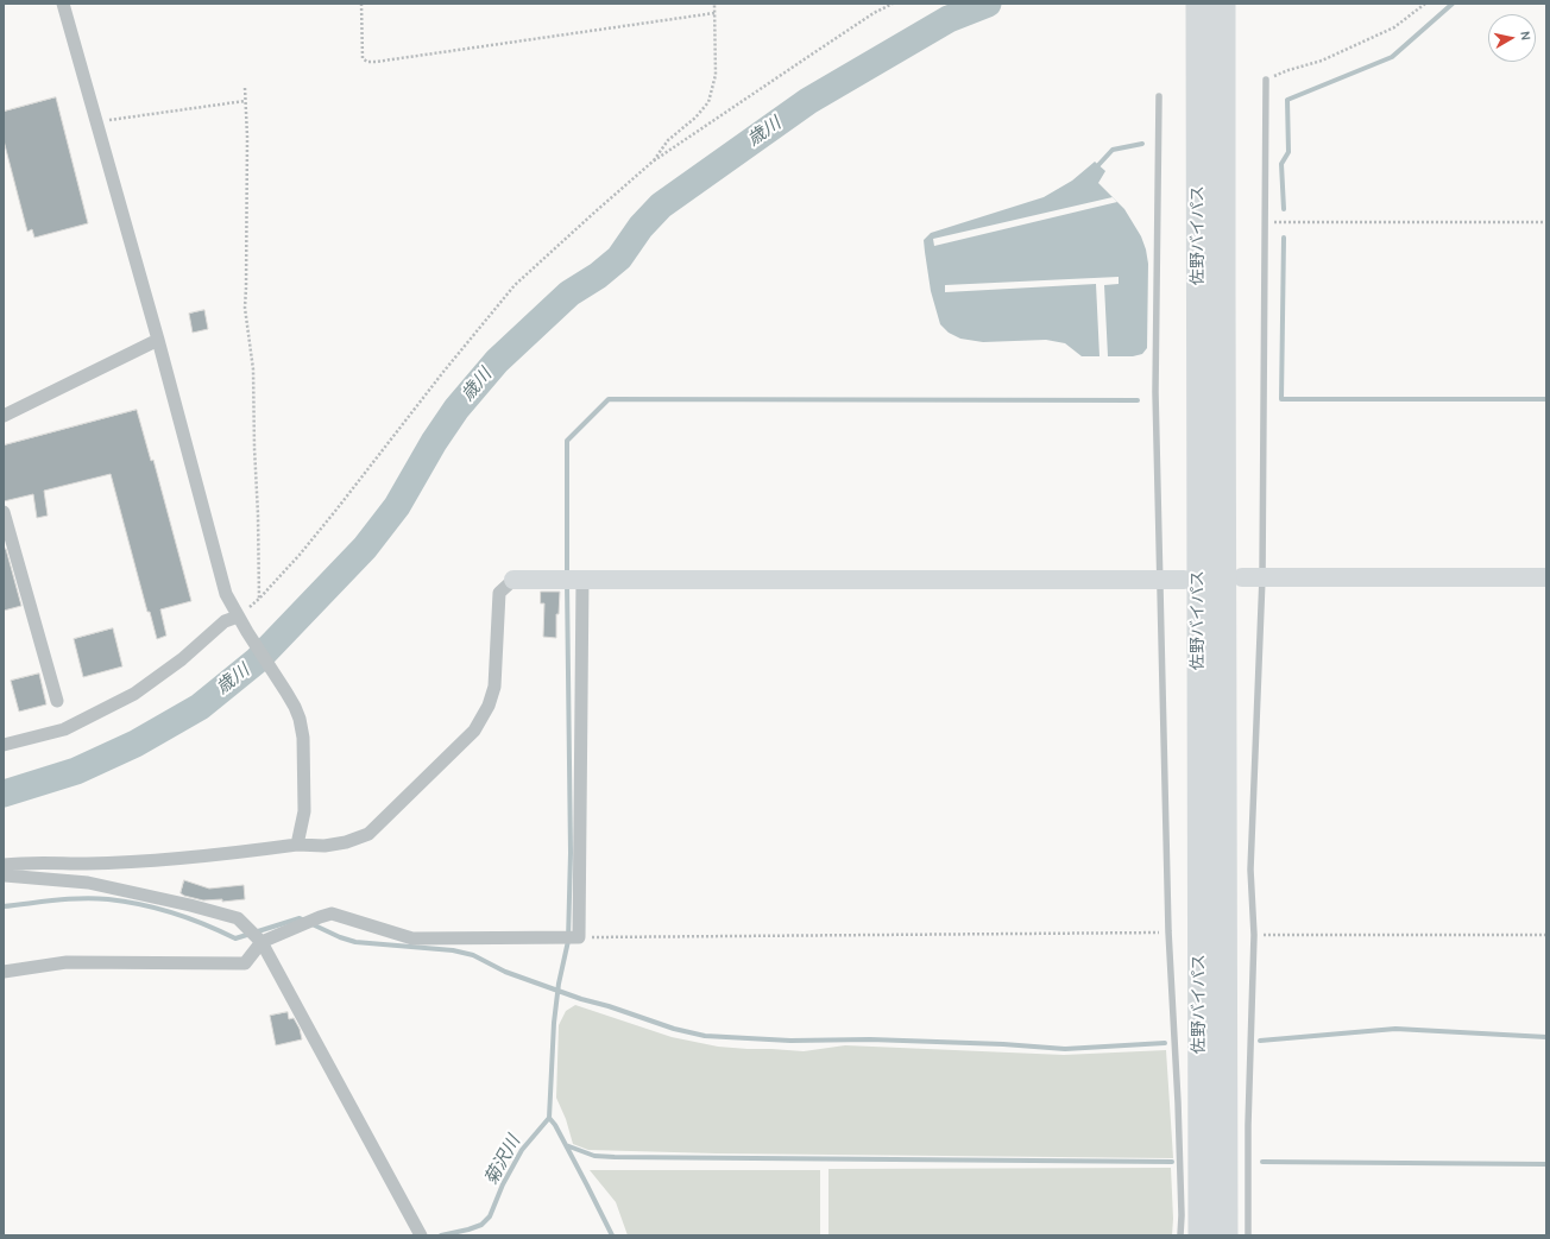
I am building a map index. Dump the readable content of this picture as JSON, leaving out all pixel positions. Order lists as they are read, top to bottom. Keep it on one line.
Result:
{"streets":{"highway":["佐野バイパス"]},"water":["歳川","菊沢川"],"north":"right"}
